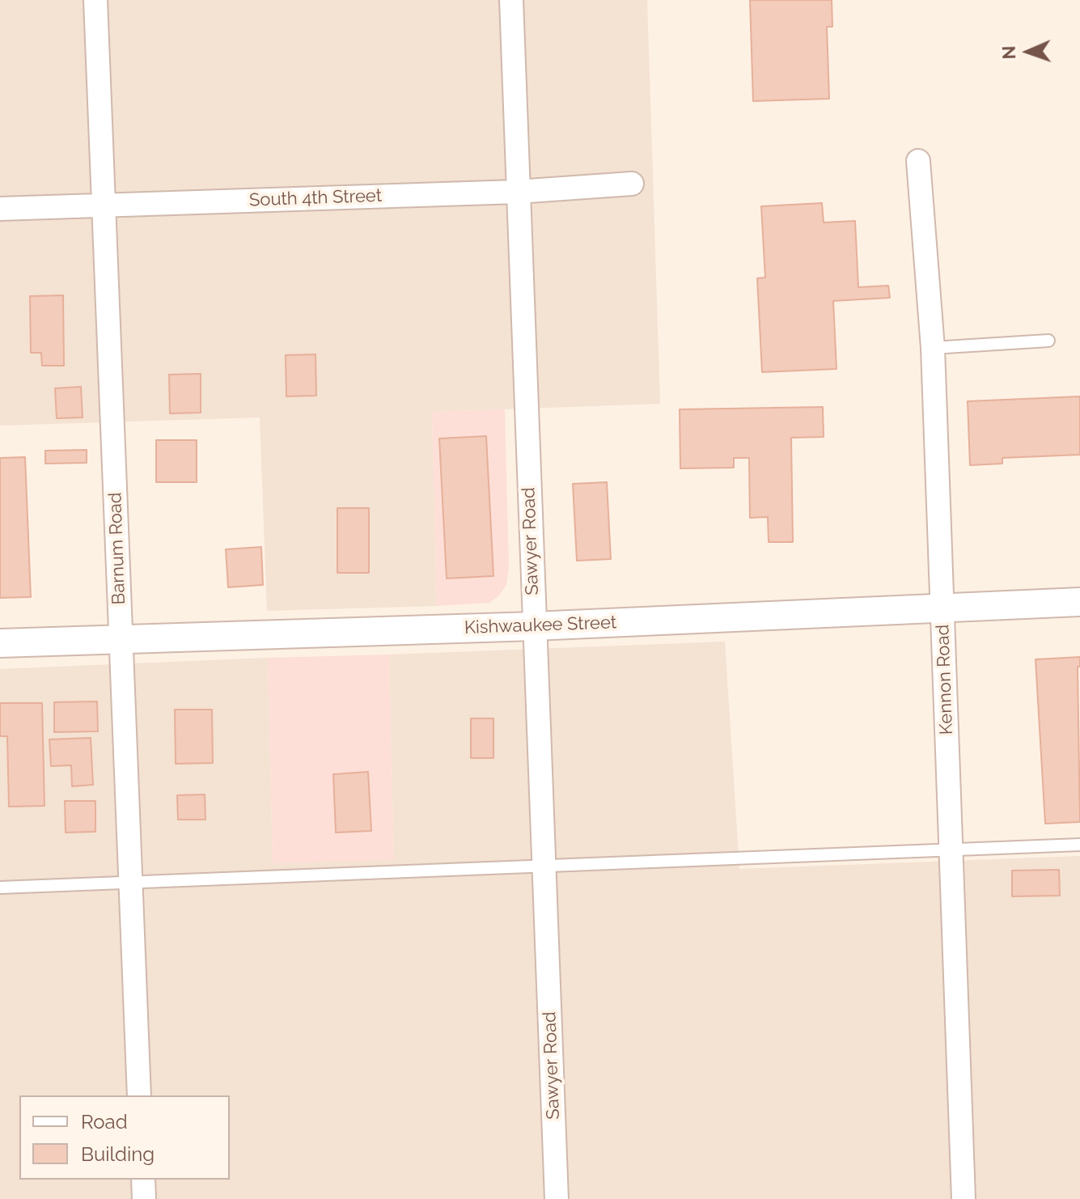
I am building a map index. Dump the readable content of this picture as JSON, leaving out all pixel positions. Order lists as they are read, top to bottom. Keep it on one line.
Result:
{"streets":{"street":["South 4th Street","Sawyer Road","Barnum Road","Kishwaukee Street","Kennon Road"]},"crossings":[["South 4th Street","Sawyer Road"],["South 4th Street","Barnum Road"],["Sawyer Road","Kishwaukee Street"],["Barnum Road","Kishwaukee Street"],["Kishwaukee Street","Kennon Road"]],"legend":["Road","Building"],"north":"left"}
